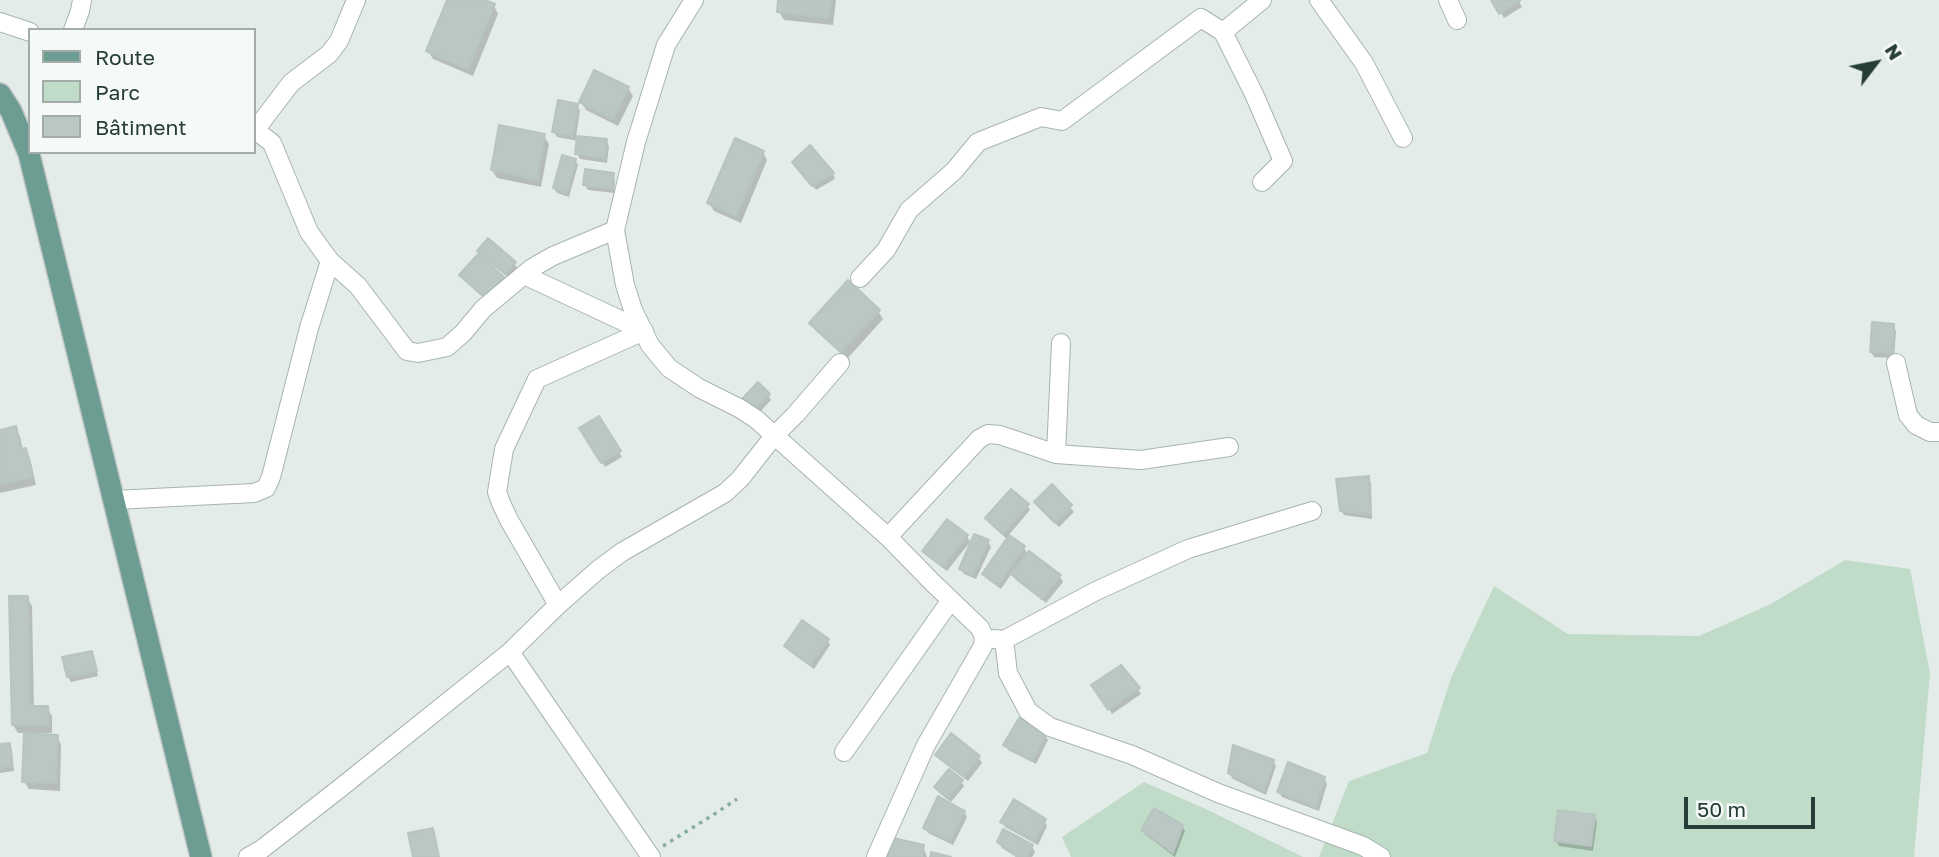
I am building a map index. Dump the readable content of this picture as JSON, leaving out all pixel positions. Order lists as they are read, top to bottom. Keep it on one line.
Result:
{"legend":["Route","Parc","Bâtiment"],"scale_bar":"50 m","north":"top right"}
